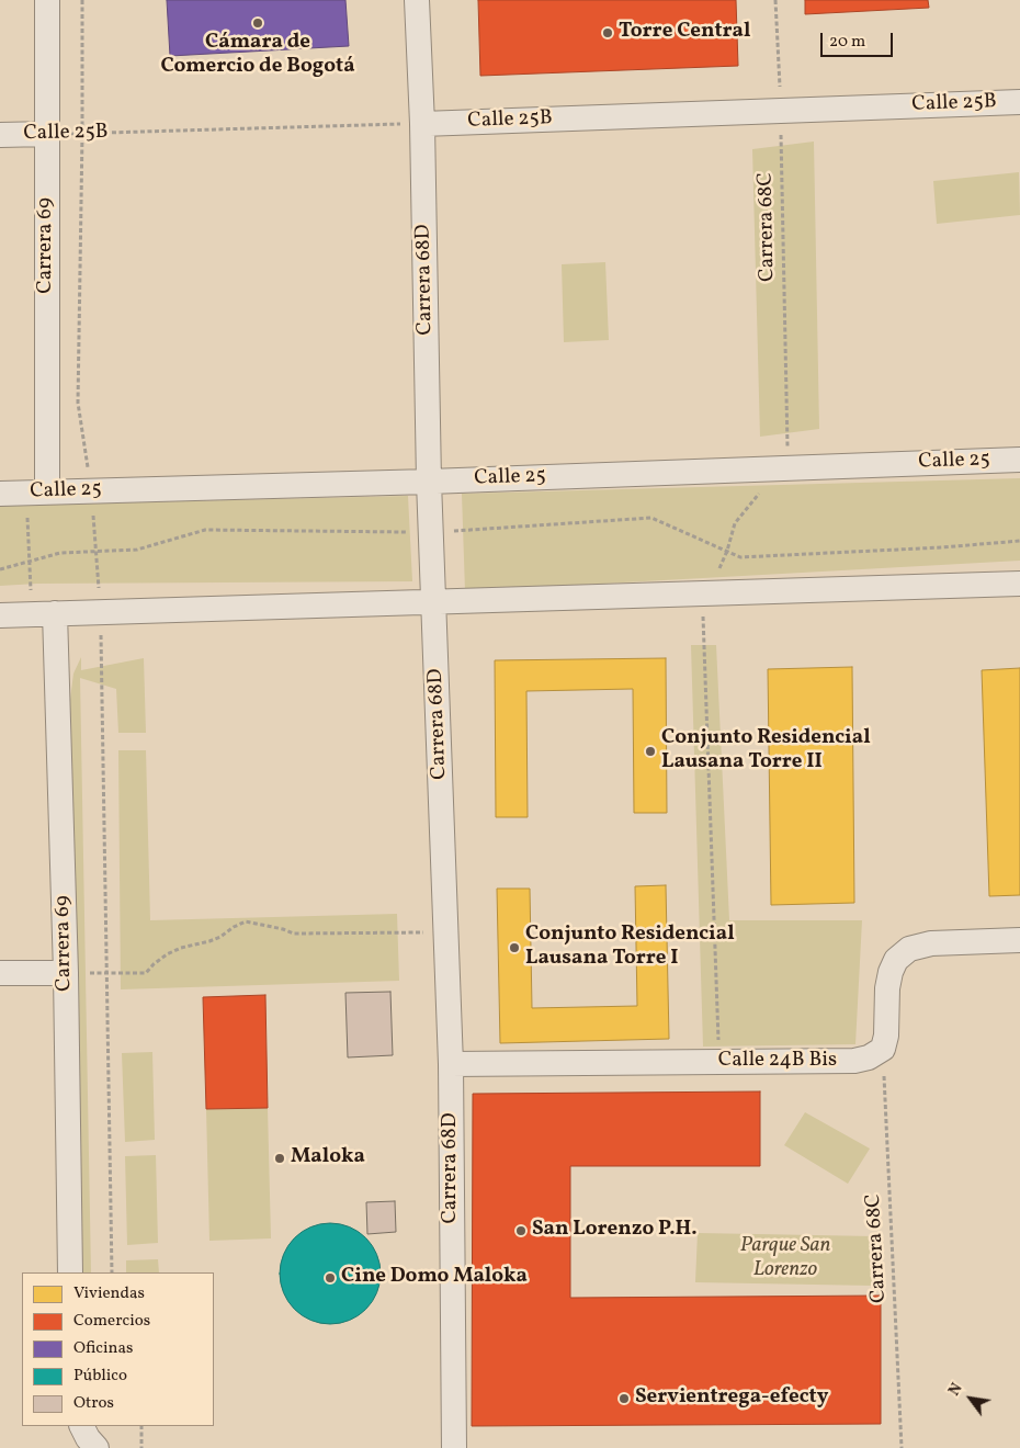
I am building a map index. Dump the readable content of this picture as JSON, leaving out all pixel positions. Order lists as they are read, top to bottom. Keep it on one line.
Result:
{"streets":{"street":["Calle 25B","Carrera 69","Carrera 68D","Calle 25","Calle 24B Bis"],"path":["Carrera 68C"]},"crossings":[["Calle 25B","Carrera 68C"],["Calle 25B","Carrera 69"],["Calle 25B","Carrera 68D"],["Carrera 68C","Calle 25"],["Carrera 68C","Calle 24B Bis"],["Carrera 69","Calle 25"],["Carrera 68D","Calle 25"],["Carrera 68D","Calle 24B Bis"]],"parks":["Parque San Lorenzo"],"places":["Cámara de Comercio de Bogotá","Torre Central","Conjunto Residencial Lausana Torre II","Conjunto Residencial Lausana Torre I","Maloka","San Lorenzo P.H.","Cine Domo Maloka","Servientrega-efecty"],"legend":["Viviendas","Comercios","Oficinas","Público","Otros"],"scale_bar":"20 m","north":"top left"}
